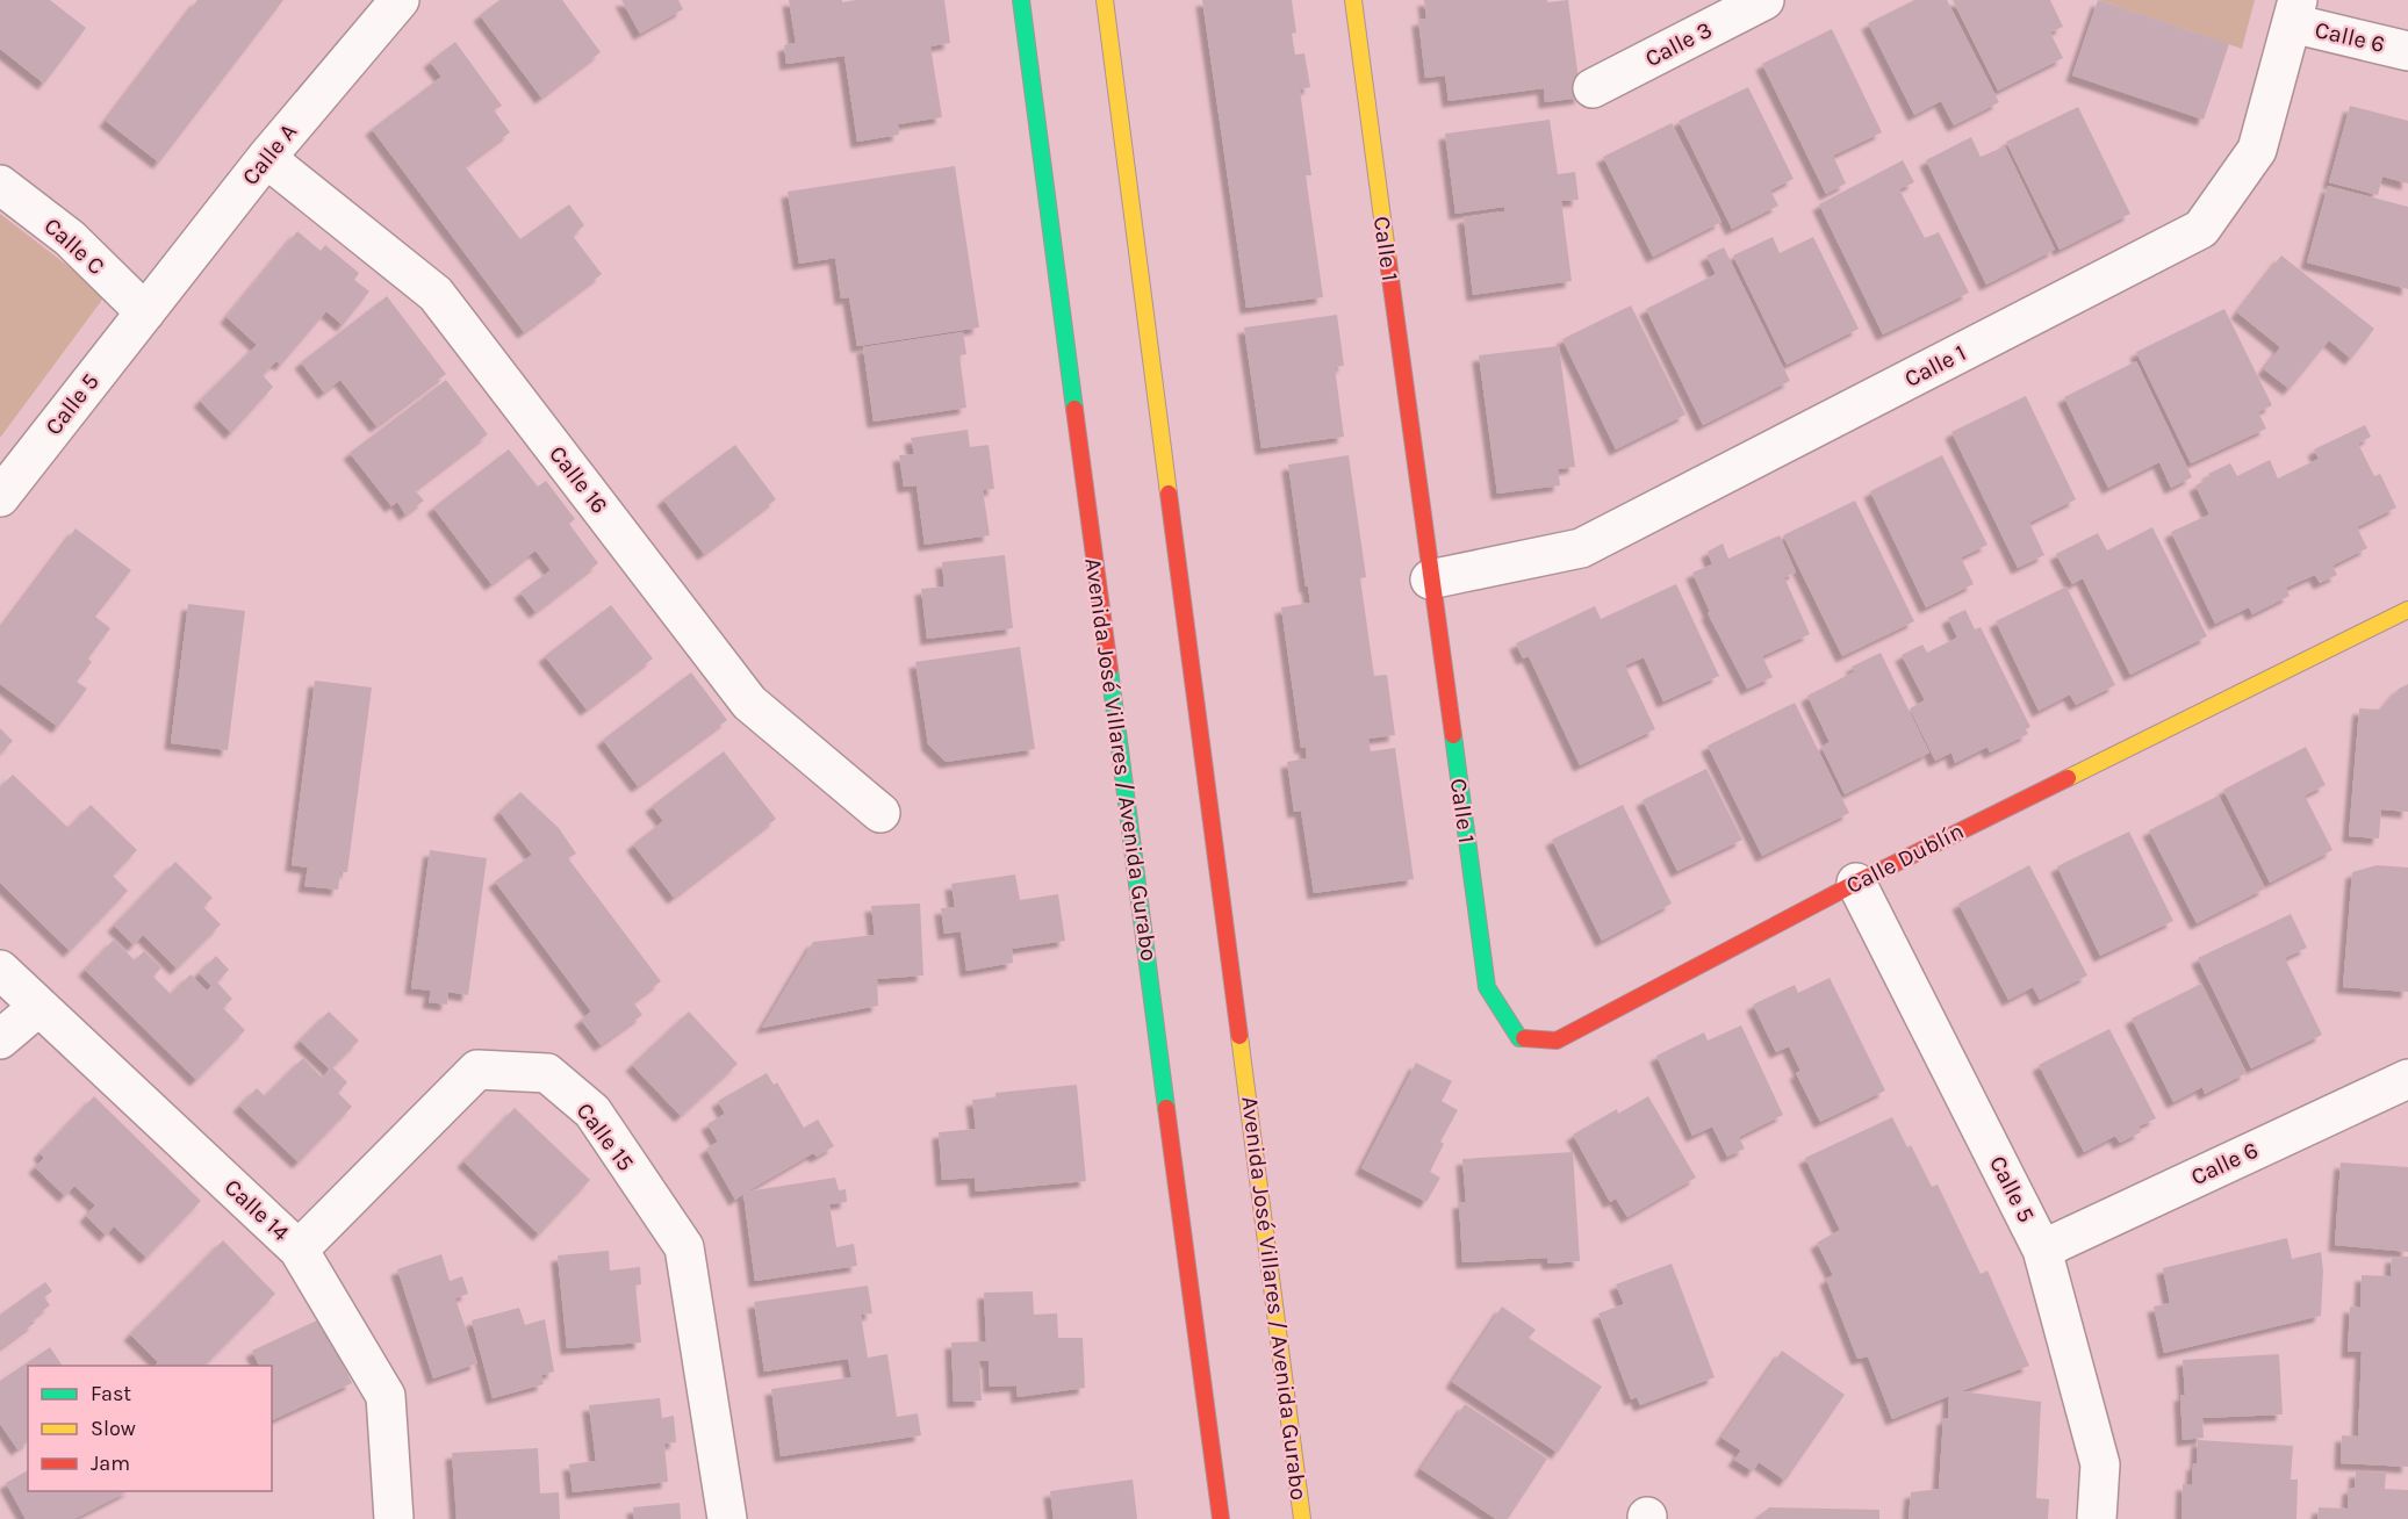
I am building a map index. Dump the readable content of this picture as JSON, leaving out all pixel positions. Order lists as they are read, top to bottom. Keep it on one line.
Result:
{"streets":{"main road":["Calle 1","Avenida José Villares / Avenida Gurabo","Calle Dublín"],"street":["Calle 6","Calle 3","Calle A","Calle C","Calle 5","Calle 16","Calle 15","Calle 14"]},"crossings":[["Calle 6","Calle 1"],["Calle 6","Calle 5"],["Calle A","Calle C"],["Calle A","Calle 5"],["Calle A","Calle 16"],["Calle C","Calle 5"],["Calle 1","Calle Dublín"],["Calle 5","Calle Dublín"],["Calle 15","Calle 14"]],"legend":["Fast","Slow","Jam"]}
